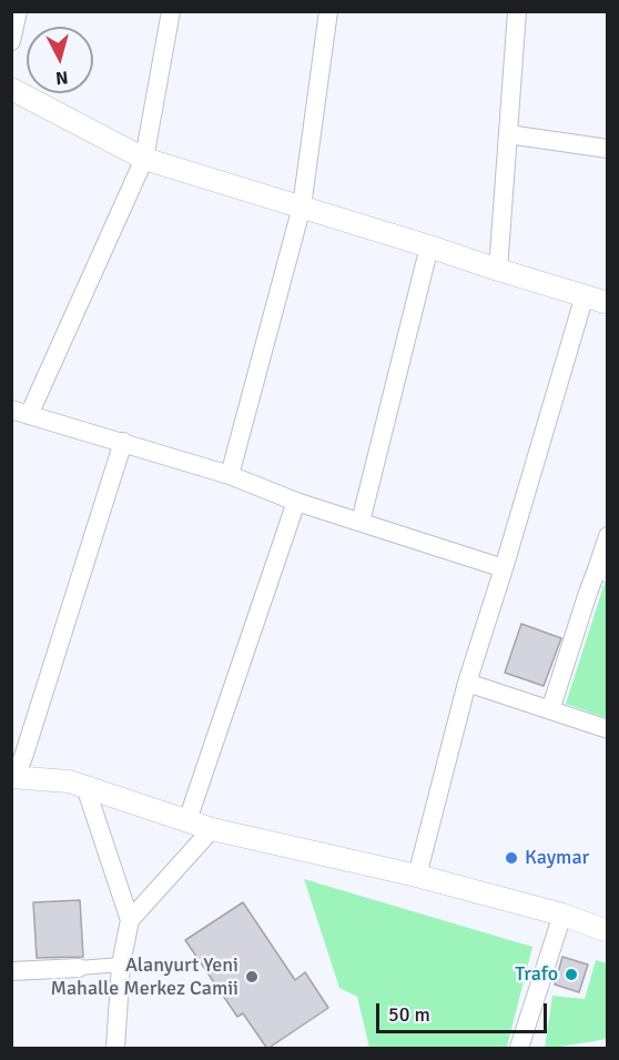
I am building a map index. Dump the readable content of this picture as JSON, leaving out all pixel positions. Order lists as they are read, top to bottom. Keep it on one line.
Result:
{"places":["Kaymar","Trafo","Alanyurt Yeni Mahalle Merkez Camii"],"scale_bar":"50 m","north":"bottom"}
